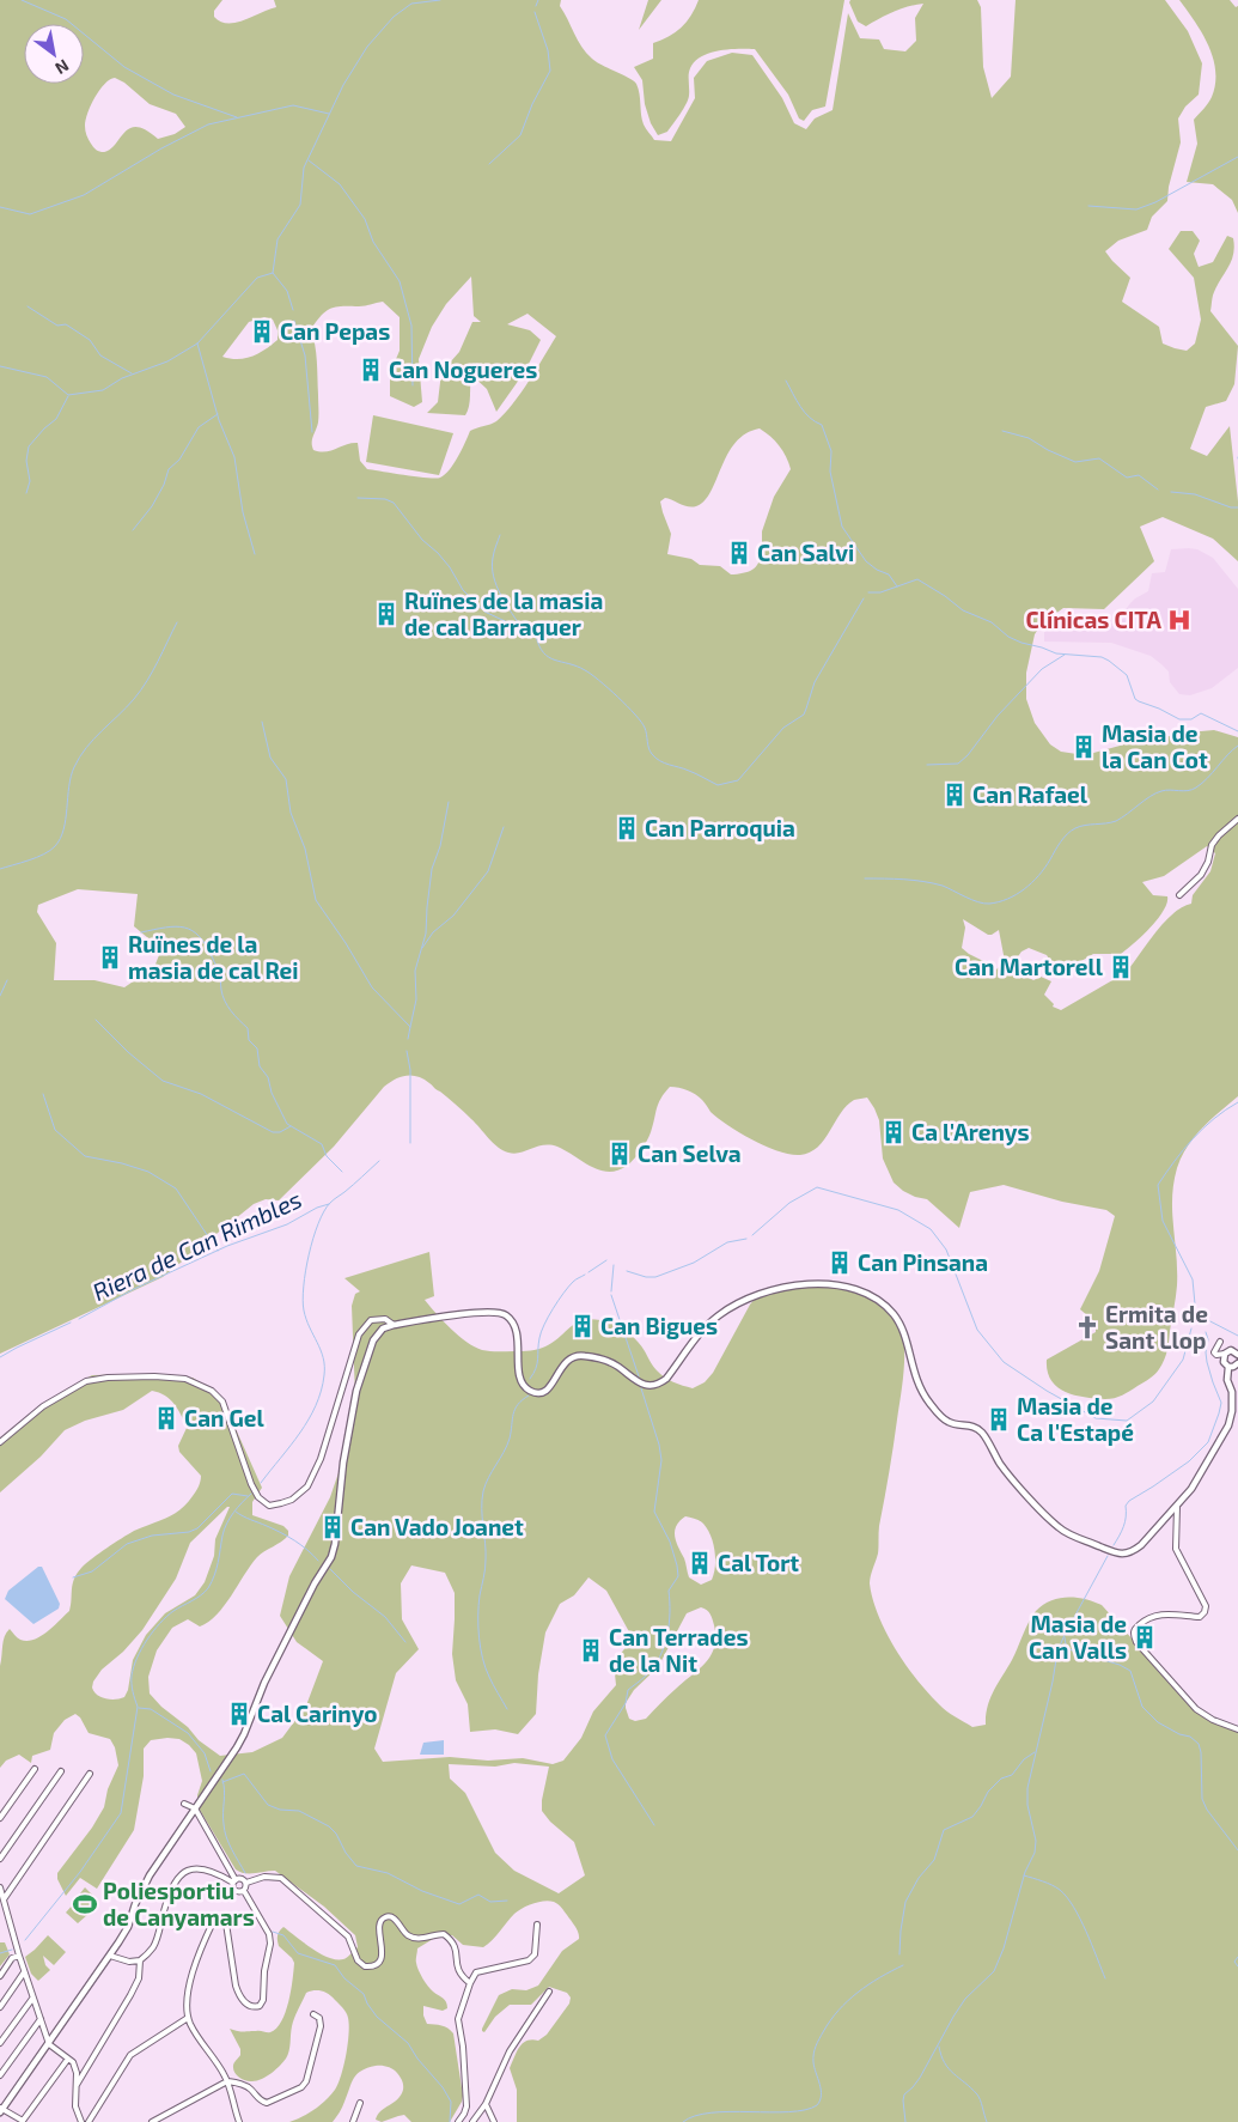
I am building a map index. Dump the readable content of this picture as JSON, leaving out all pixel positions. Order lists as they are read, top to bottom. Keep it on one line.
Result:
{"water":["Riera de Can Rimbles"],"places":{"building":["Can Pepas","Can Nogueres","Can Salvi","Ruïnes de la masia de cal Barraquer","Masia de la Can Cot","Can Rafael","Can Parroquia","Ruïnes de la masia de cal Rei","Can Martorell","Ca l'Arenys","Can Selva","Can Pinsana","Can Bigues","Can Gel","Masia de Ca l'Estapé","Can Vado Joanet","Cal Tort","Masia de Can Valls","Can Terrades de la Nit","Cal Carinyo"],"hospital":["Clínicas CITA"],"church":["Ermita de Sant Llop"],"sports":["Poliesportiu de Canyamars"]},"north":"bottom right"}
